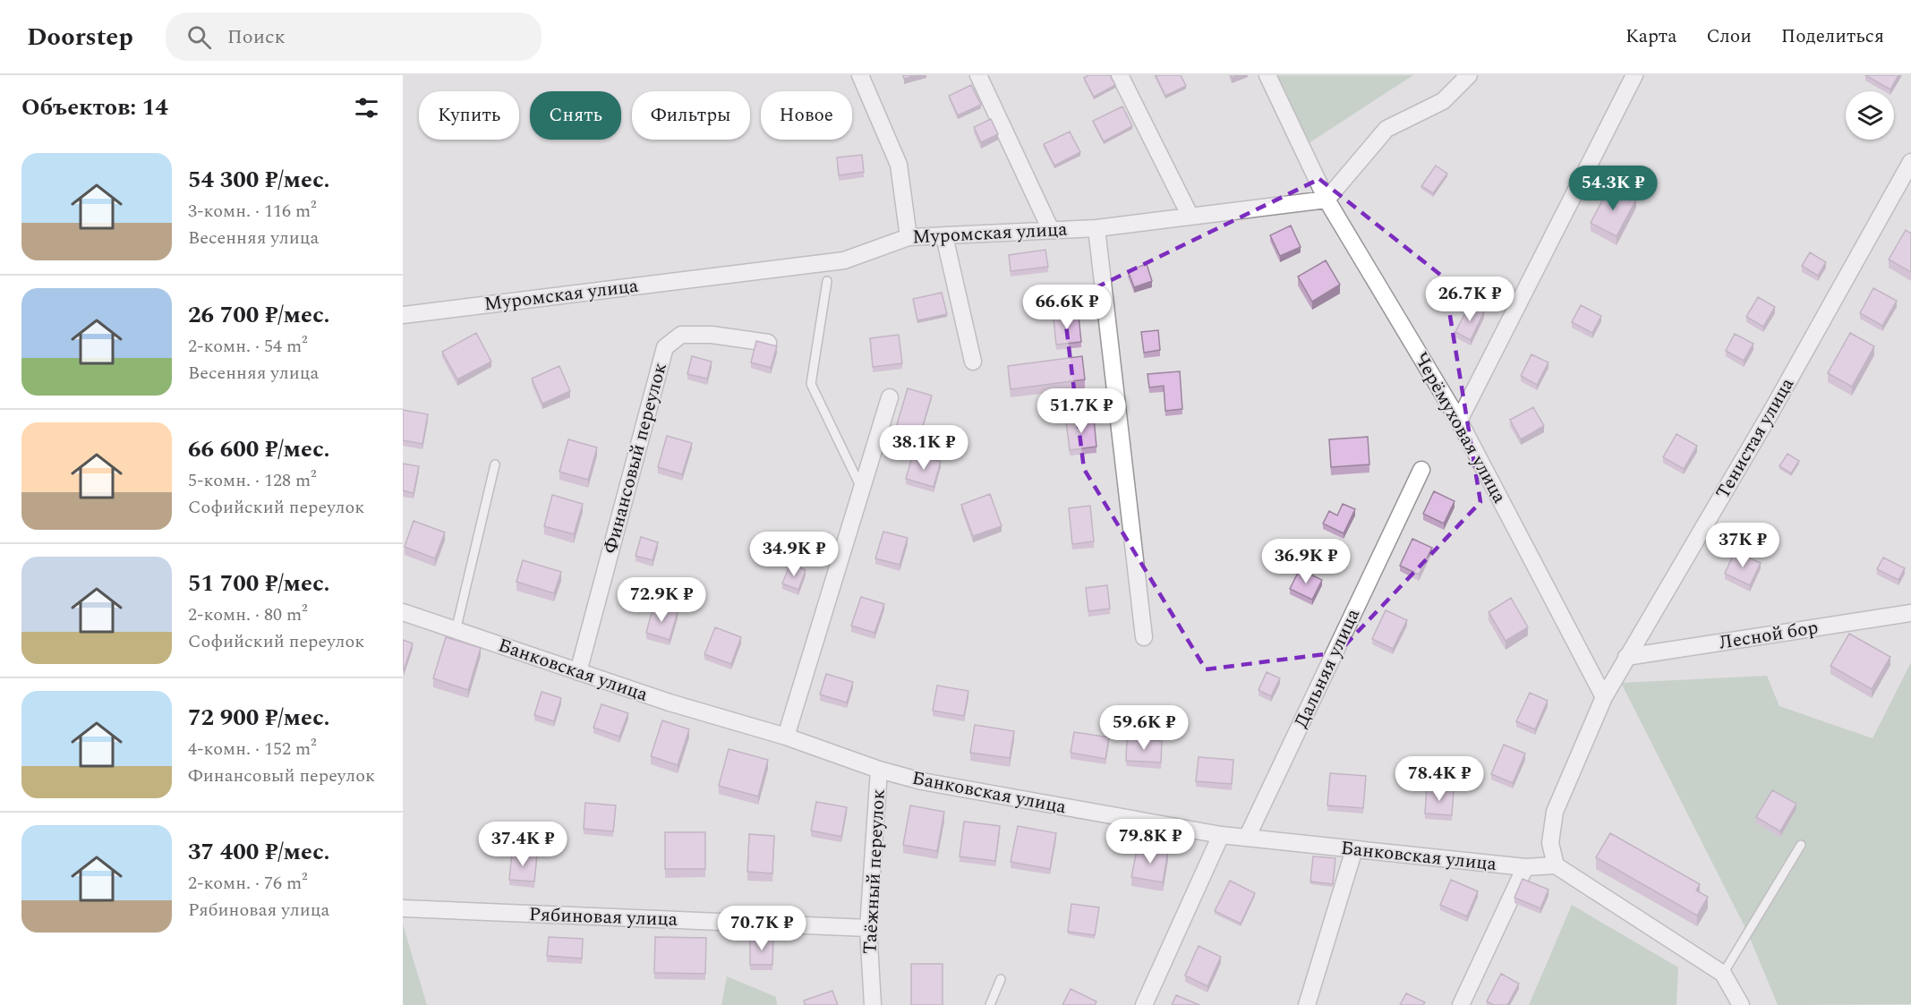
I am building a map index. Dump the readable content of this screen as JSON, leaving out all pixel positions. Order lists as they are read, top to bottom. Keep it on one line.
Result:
{"streets":{"street":["Муромская улица","Черёмуховая улица","Тенистая улица","Финансовый переулок","Лесной бор","Дальняя улица","Банковская улица","Таёжный переулок","Рябиновая улица"]},"crossings":[["Муромская улица","Черёмуховая улица"],["Черёмуховая улица","Тенистая улица"],["Тенистая улица","Лесной бор"],["Тенистая улица","Банковская улица"],["Финансовый переулок","Банковская улица"],["Дальняя улица","Банковская улица"],["Банковская улица","Таёжный переулок"],["Таёжный переулок","Рябиновая улица"]],"page":{"header":"Doorstep","search":"Поиск","nav":["Карта","Слои","Поделиться"],"heading":"Объектов: 14","chip":["Купить","Снять","Фильтры","Новое"],"list":[{"name":"54 300 ₽/мес.","note":"3-комн. · 116 m² · Весенняя улица"},{"name":"26 700 ₽/мес.","note":"2-комн. · 54 m² · Весенняя улица"},{"name":"66 600 ₽/мес.","note":"5-комн. · 128 m² · Софийский переулок"},{"name":"51 700 ₽/мес.","note":"2-комн. · 80 m² · Софийский переулок"},{"name":"72 900 ₽/мес.","note":"4-комн. · 152 m² · Финансовый переулок"},{"name":"37 400 ₽/мес.","note":"2-комн. · 76 m² · Рябиновая улица"}],"price":["54.3K ₽","26.7K ₽","66.6K ₽","51.7K ₽","38.1K ₽","37K ₽","34.9K ₽","36.9K ₽","72.9K ₽","59.6K ₽","78.4K ₽","79.8K ₽","37.4K ₽","70.7K ₽"]}}
